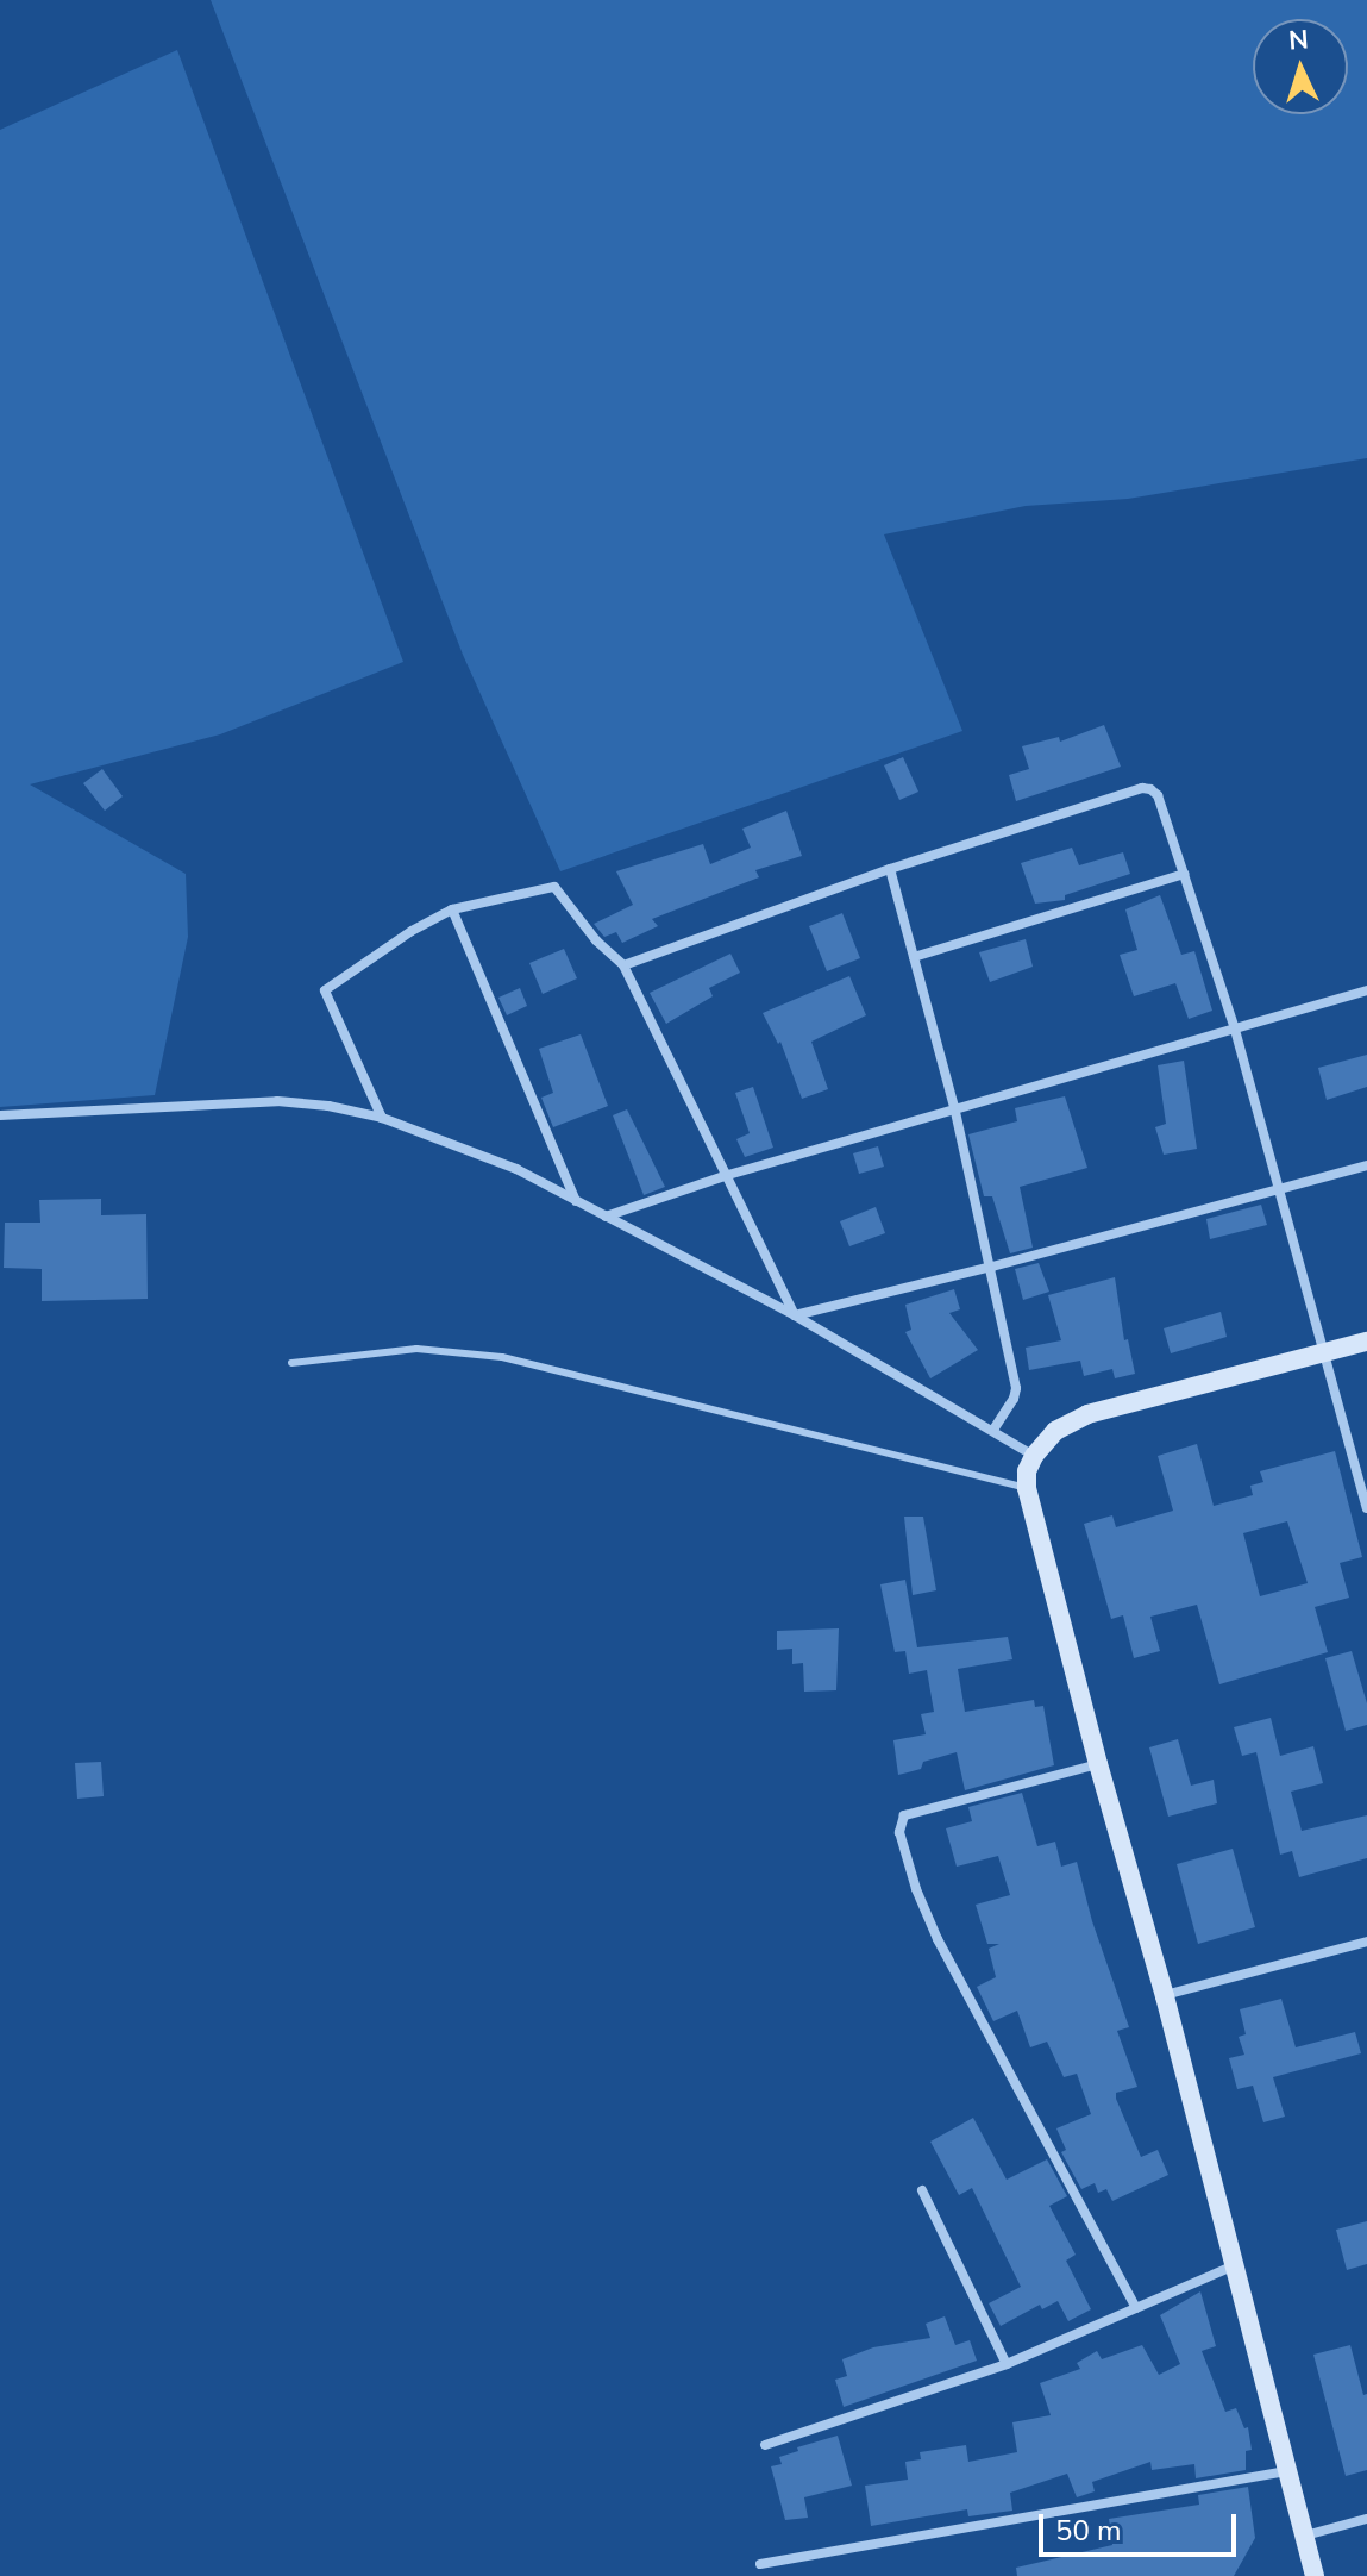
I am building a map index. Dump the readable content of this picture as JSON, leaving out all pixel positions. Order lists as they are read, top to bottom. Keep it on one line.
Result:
{"scale_bar":"50 m","north":"top"}
